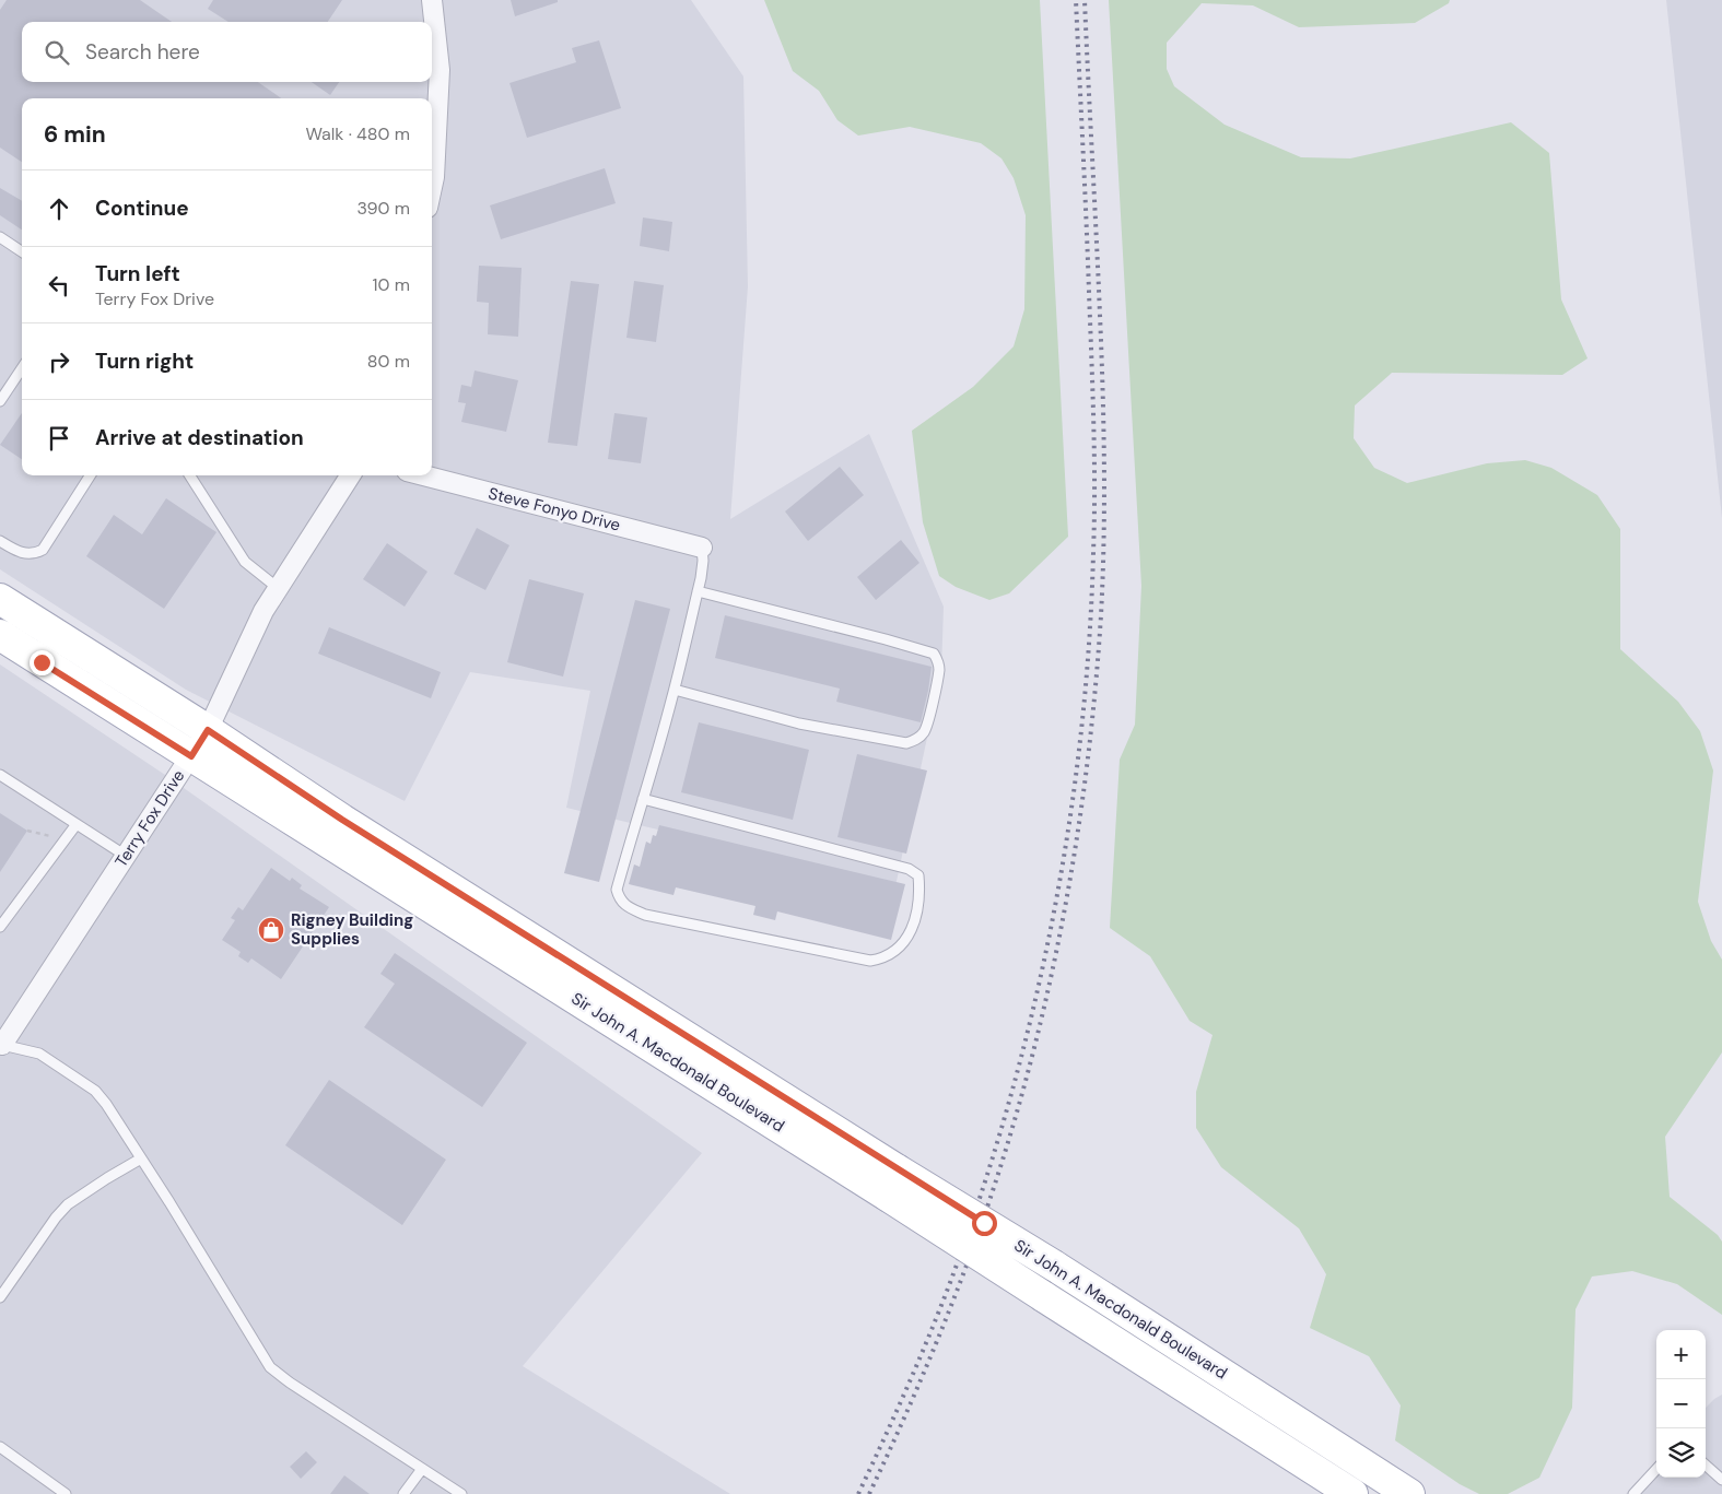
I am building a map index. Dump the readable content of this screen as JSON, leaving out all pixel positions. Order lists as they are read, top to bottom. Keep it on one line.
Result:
{"streets":{"main road":["Sir John A. Macdonald Boulevard"],"street":["Steve Fonyo Drive","Terry Fox Drive"]},"crossings":[["Terry Fox Drive","Sir John A. Macdonald Boulevard"]],"places":{"shop":["Rigney Building Supplies"]},"page":{"search":"Search here","heading":["6 min","Walk · 480 m"],"list":[["Continue","390 m"],["Turn left","Terry Fox Drive","10 m"],["Turn right","80 m"],"Arrive at destination"],"map_buttons":["+","−"]}}
